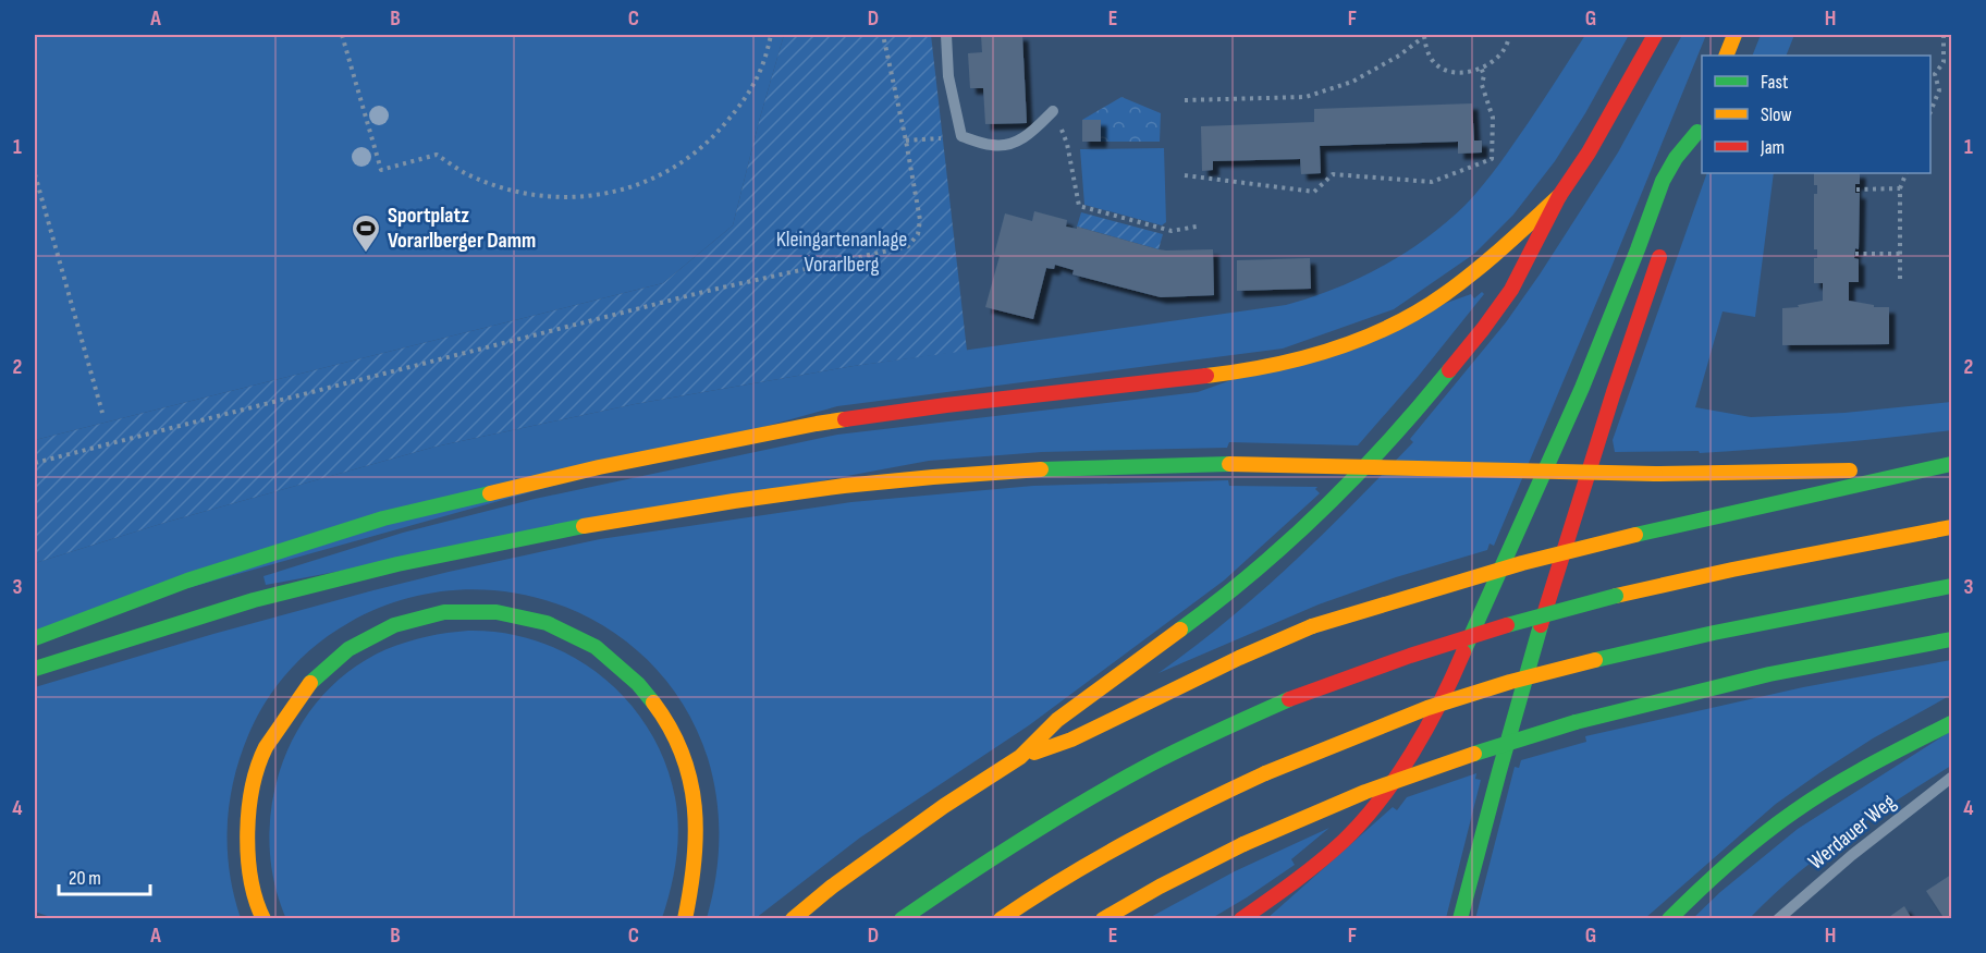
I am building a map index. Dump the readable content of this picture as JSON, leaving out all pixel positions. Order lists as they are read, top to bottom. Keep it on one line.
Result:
{"streets":{"lane":["Werdauer Weg"]},"parks":["Kleingartenanlage Vorarlberg"],"places":{"sports":["Sportplatz Vorarlberger Damm"]},"legend":["Fast","Slow","Jam"],"scale_bar":"20 m","grid":{"columns":["A","B","C","D","E","F","G","H"],"rows":["1","2","3","4"]}}
